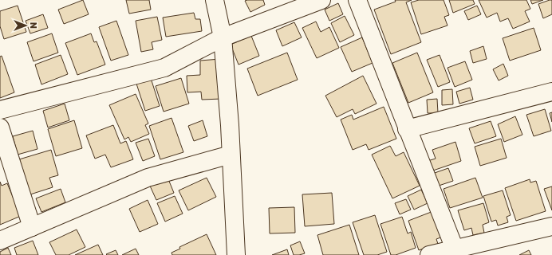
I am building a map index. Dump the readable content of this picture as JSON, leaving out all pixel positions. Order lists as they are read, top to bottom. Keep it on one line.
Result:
{"north":"right"}
